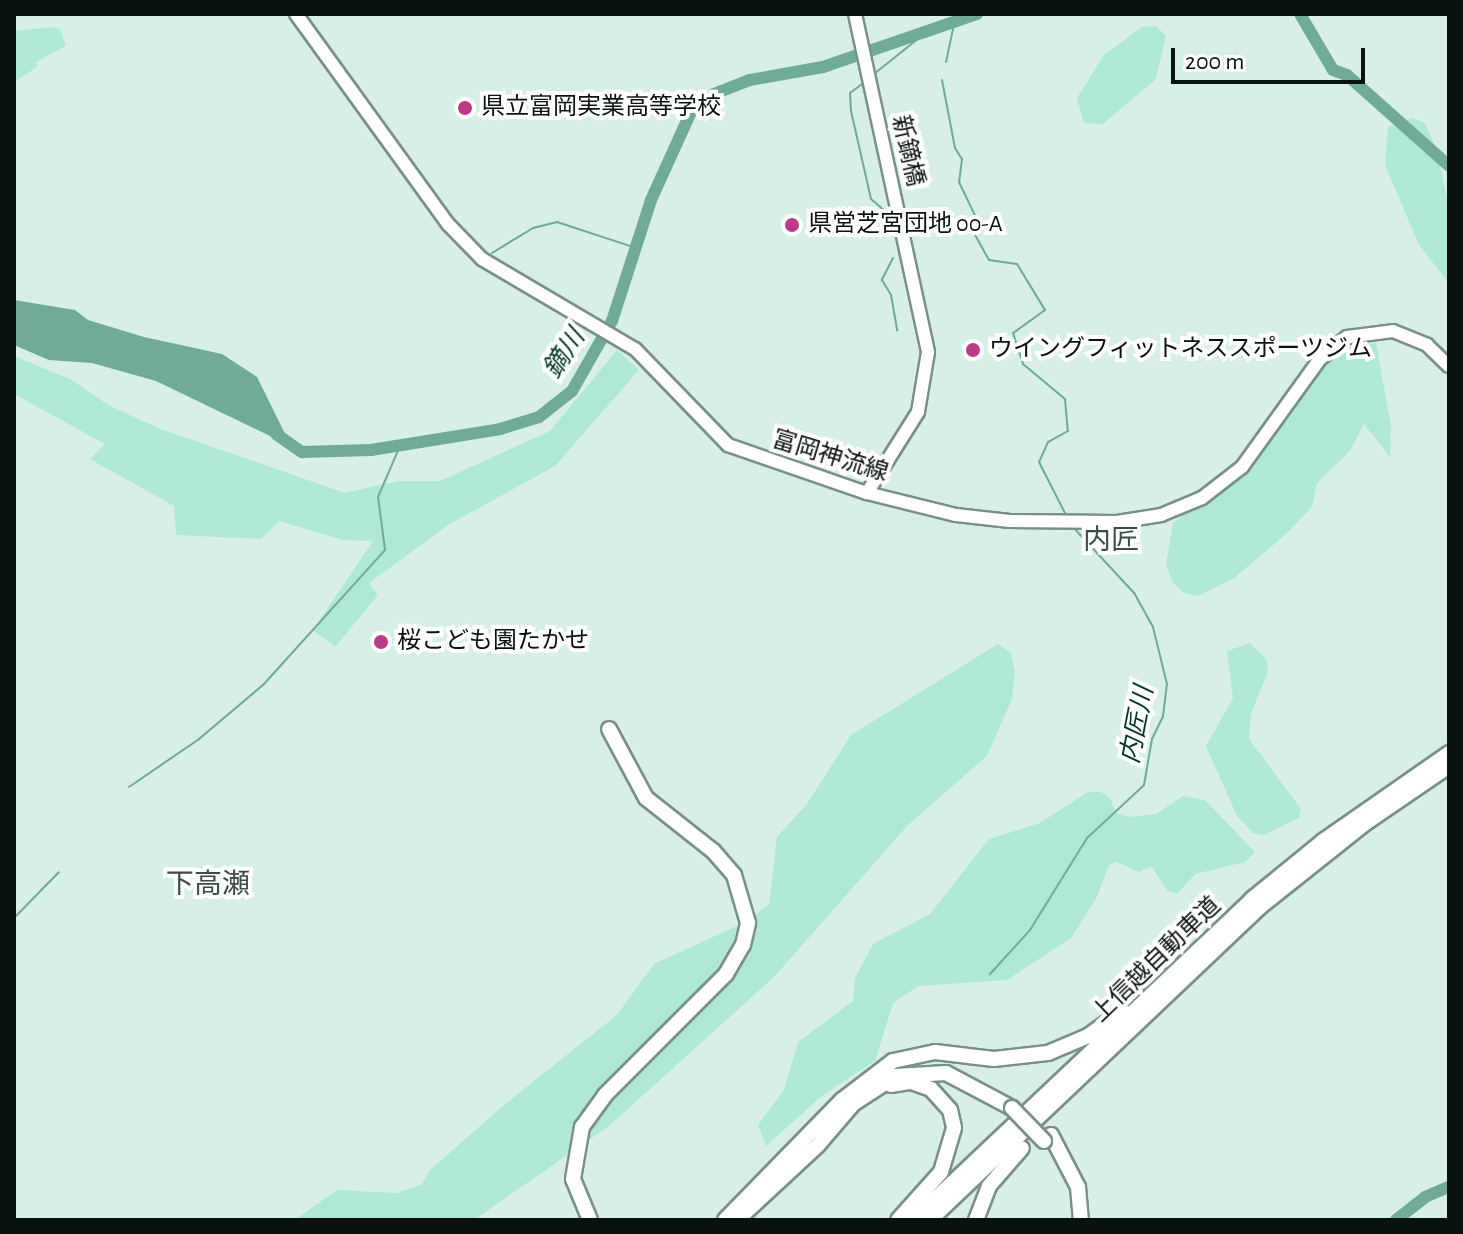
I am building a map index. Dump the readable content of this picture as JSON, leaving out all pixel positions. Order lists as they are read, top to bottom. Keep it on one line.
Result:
{"streets":{"highway":["上信越自動車道"],"main road":["新鏑橋","富岡神流線"]},"crossings":[["新鏑橋","富岡神流線"]],"districts":["内匠","下高瀬"],"water":["鏑川","内匠川"],"places":["県立富岡実業高等学校","県営芝宮団地 00-A","ウイングフィットネススポーツジム","桜こども園たかせ"],"scale_bar":"200 m"}
